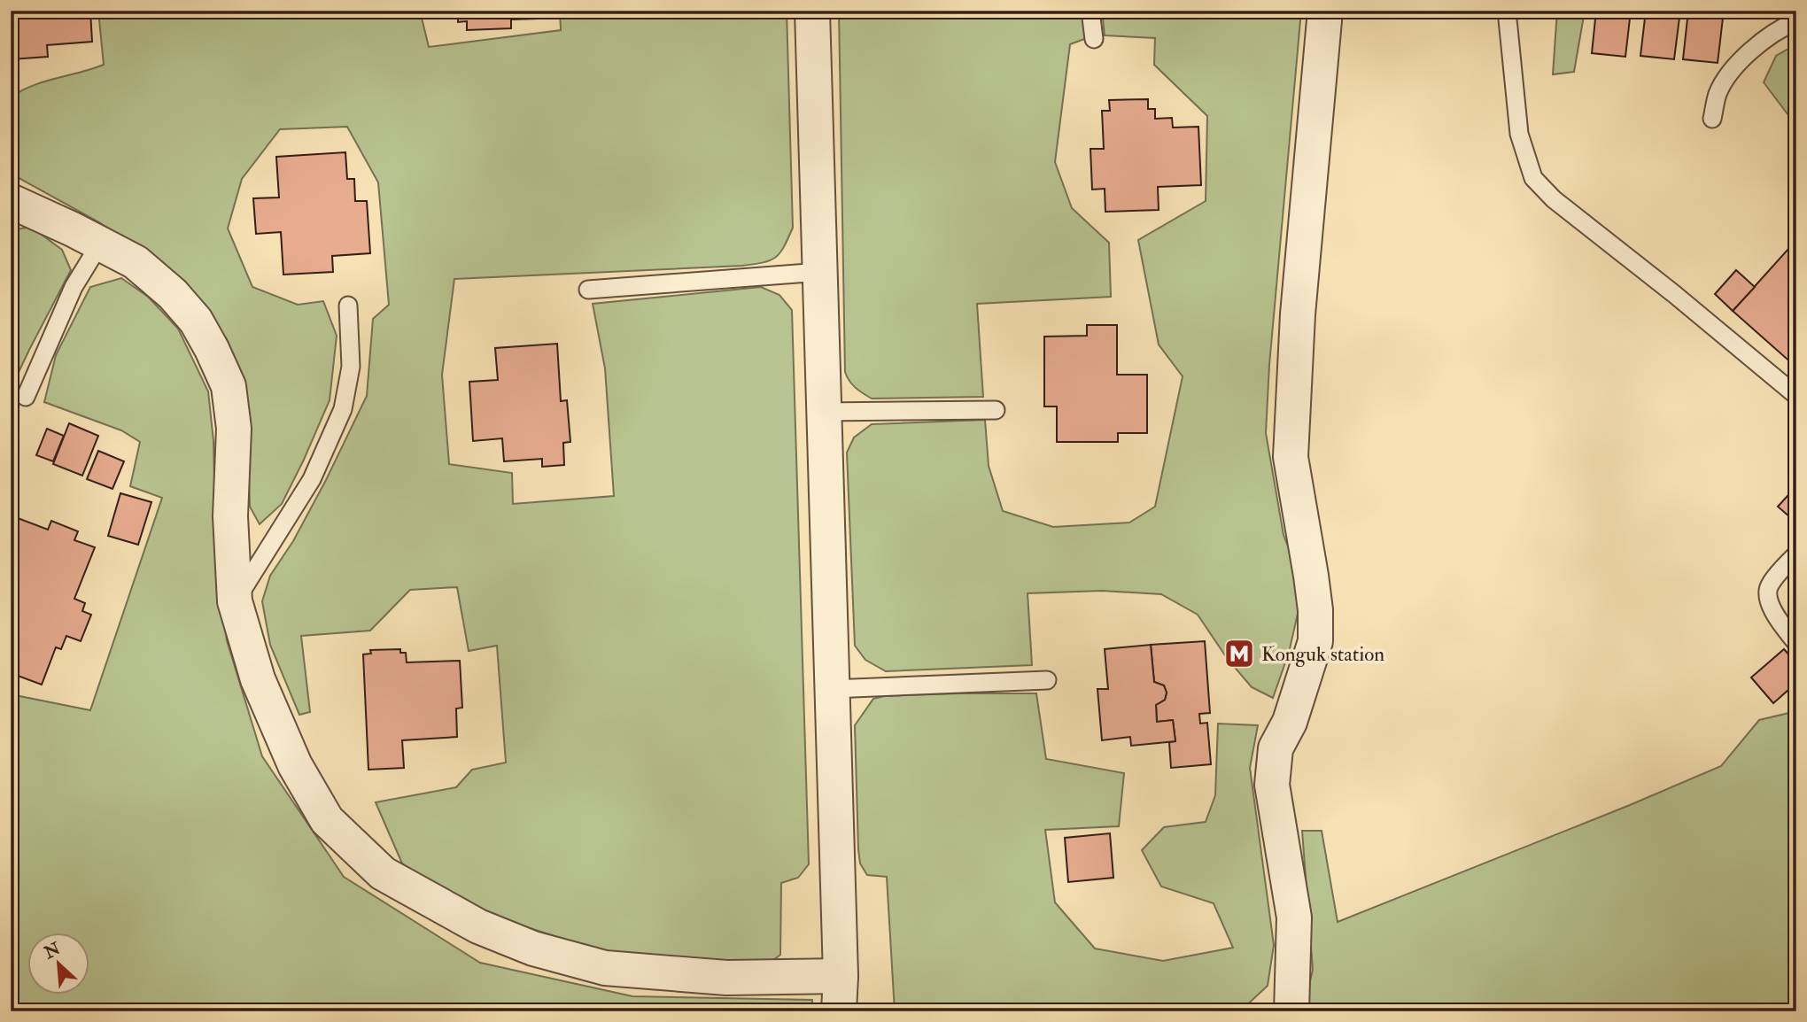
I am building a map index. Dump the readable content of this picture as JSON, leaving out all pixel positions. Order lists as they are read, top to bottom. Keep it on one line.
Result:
{"places":{"metro station":["Konguk station"]},"north":"top left"}
